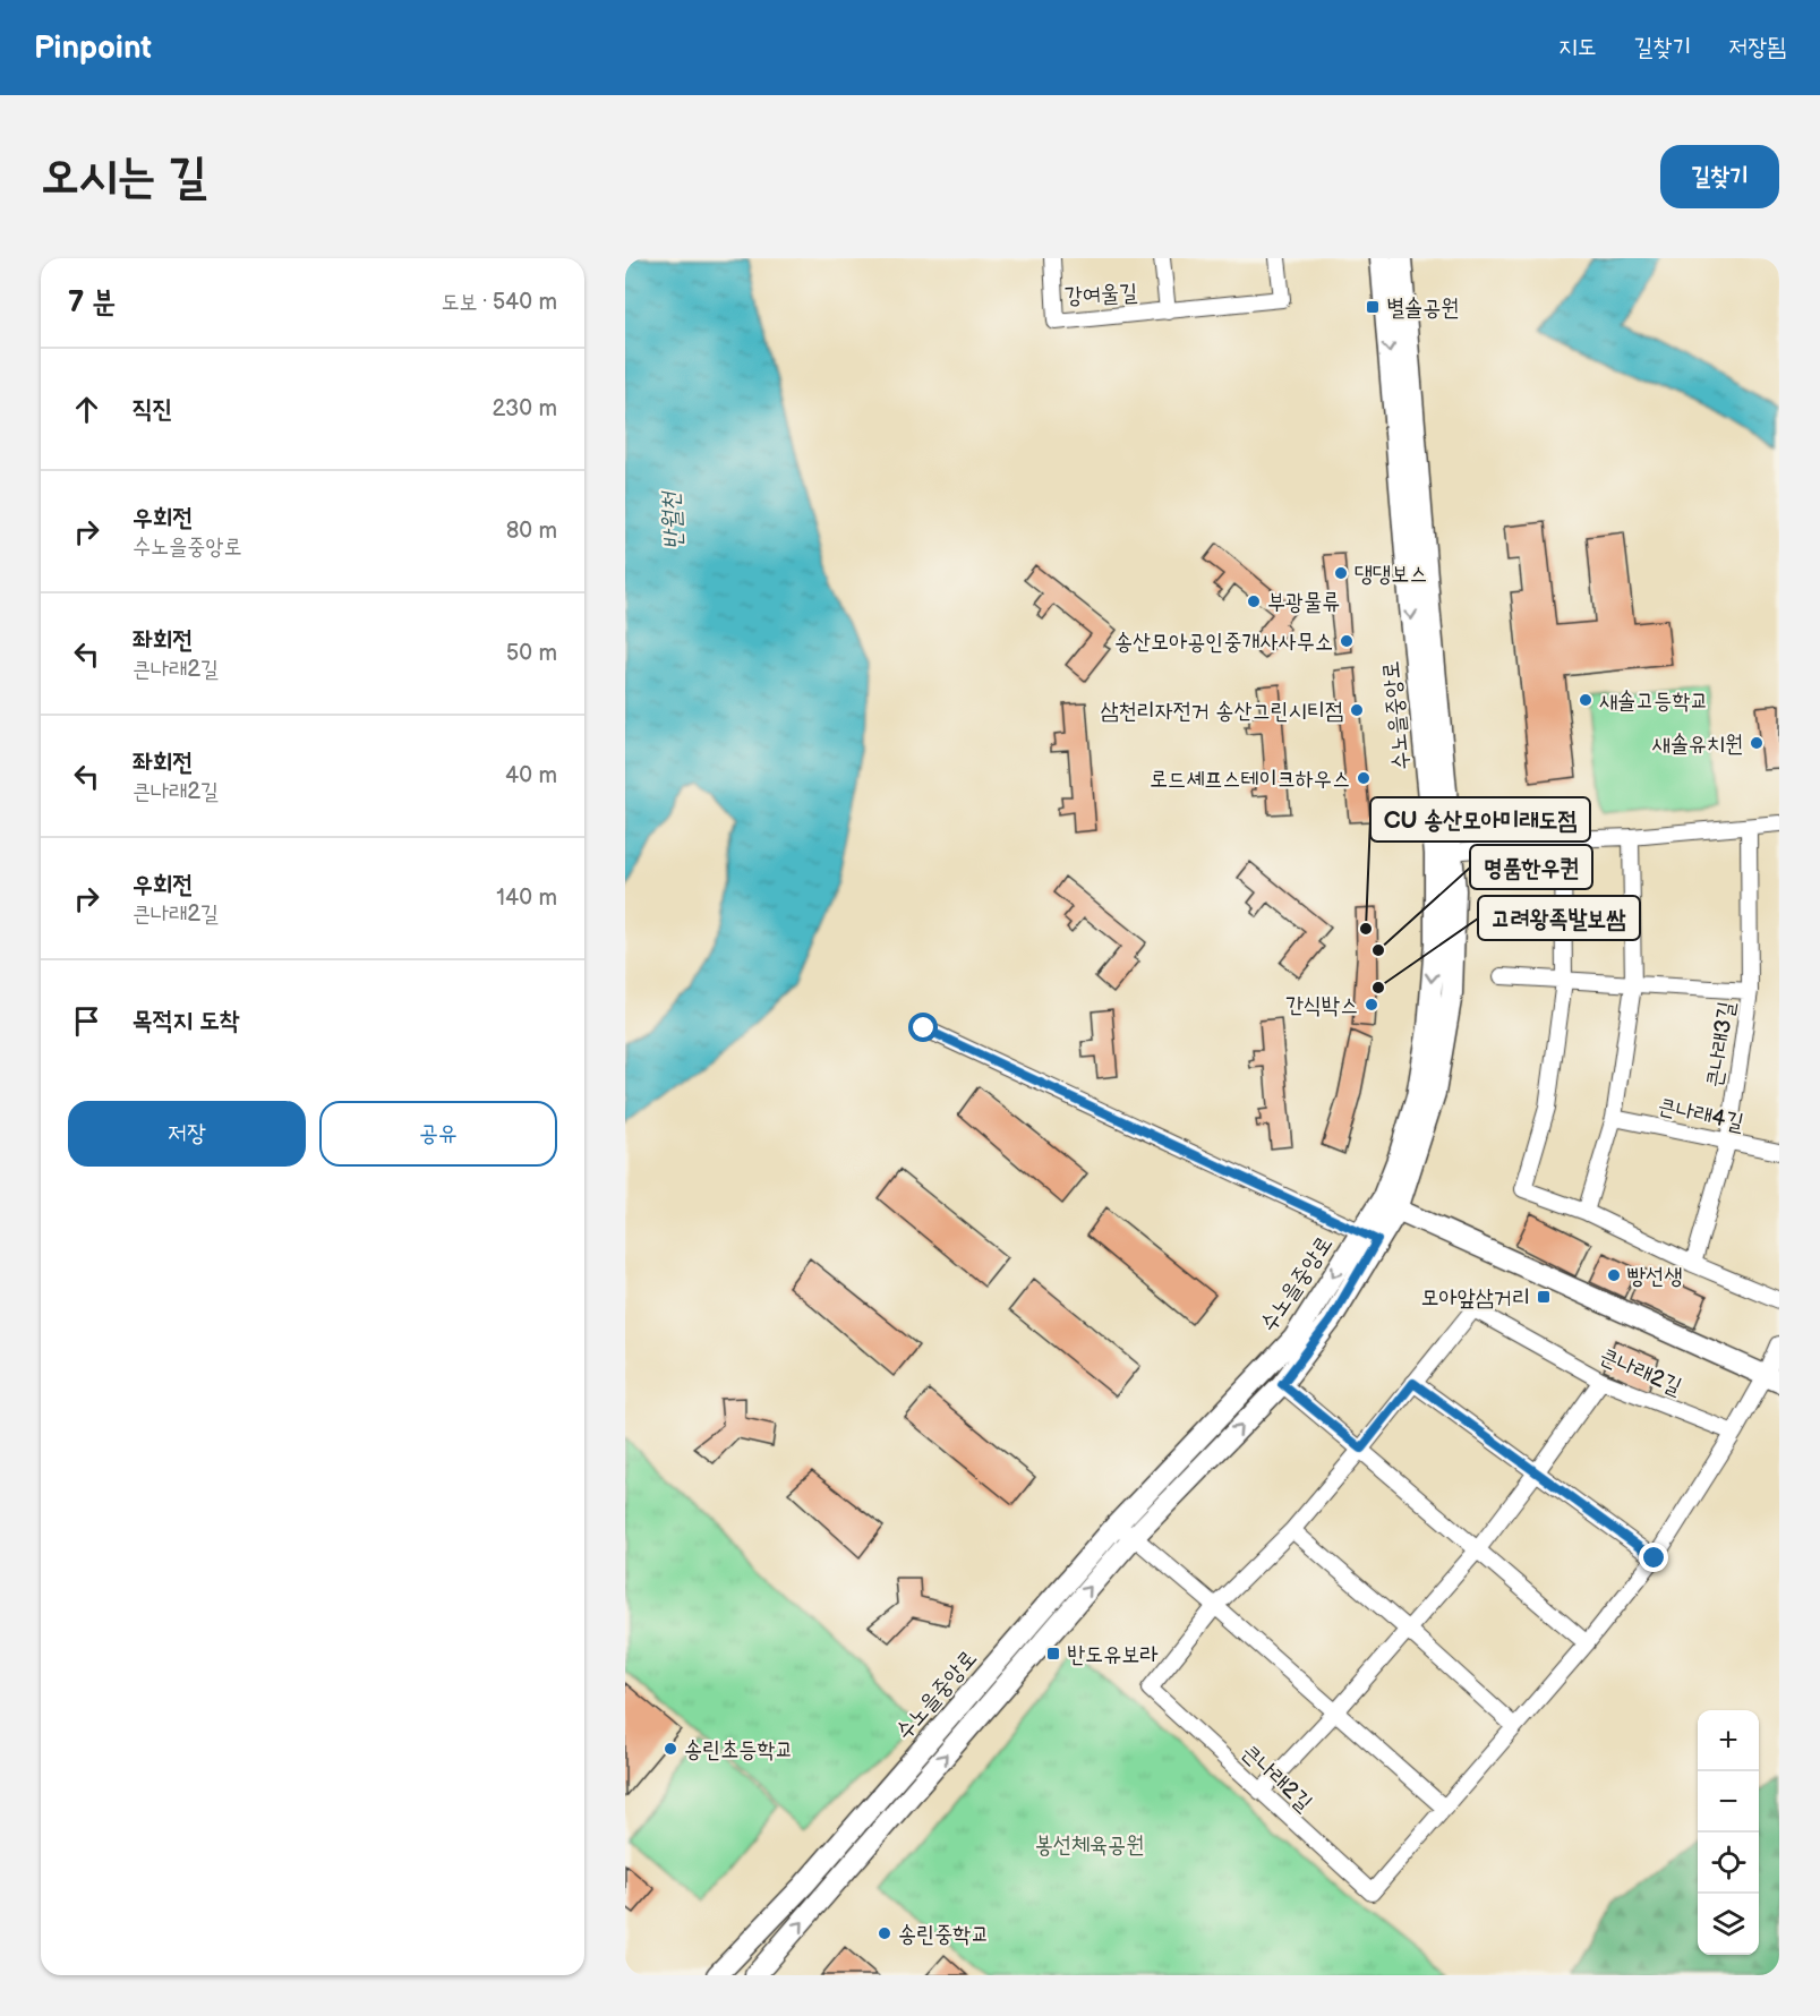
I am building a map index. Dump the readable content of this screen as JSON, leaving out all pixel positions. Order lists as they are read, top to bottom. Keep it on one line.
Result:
{"streets":{"main road":["수노을중앙로"],"street":["강여울길","큰나래3길","큰나래4길","큰나래2길"]},"crossings":[["큰나래3길","큰나래4길"]],"water":["반월천"],"parks":["봉선체육공원"],"places":{"transit":["별솔공원","모아앞삼거리","반도유보라"],"other":["댕댕보스","부광물류","송산모아공인중개사사무소","새솔고등학교","삼천리자전거 송산그린시티점","새솔유치원","로드셰프스테이크하우스","CU 송산모아미래도점","명품한우퀀","고려왕족발보쌈","간식박스","빵선생","송린초등학교","송린중학교"]},"page":{"header":"Pinpoint","nav":["지도","길찾기","저장됨"],"buttons":["길찾기",["저장","공유"]],"title":"오시는 길","heading":["7 분","도보 · 540 m"],"list":[["직진","230 m"],["우회전","수노을중앙로","80 m"],["좌회전","큰나래2길","50 m"],["좌회전","큰나래2길","40 m"],["우회전","큰나래2길","140 m"],"목적지 도착"],"map_buttons":["+","−"]}}
